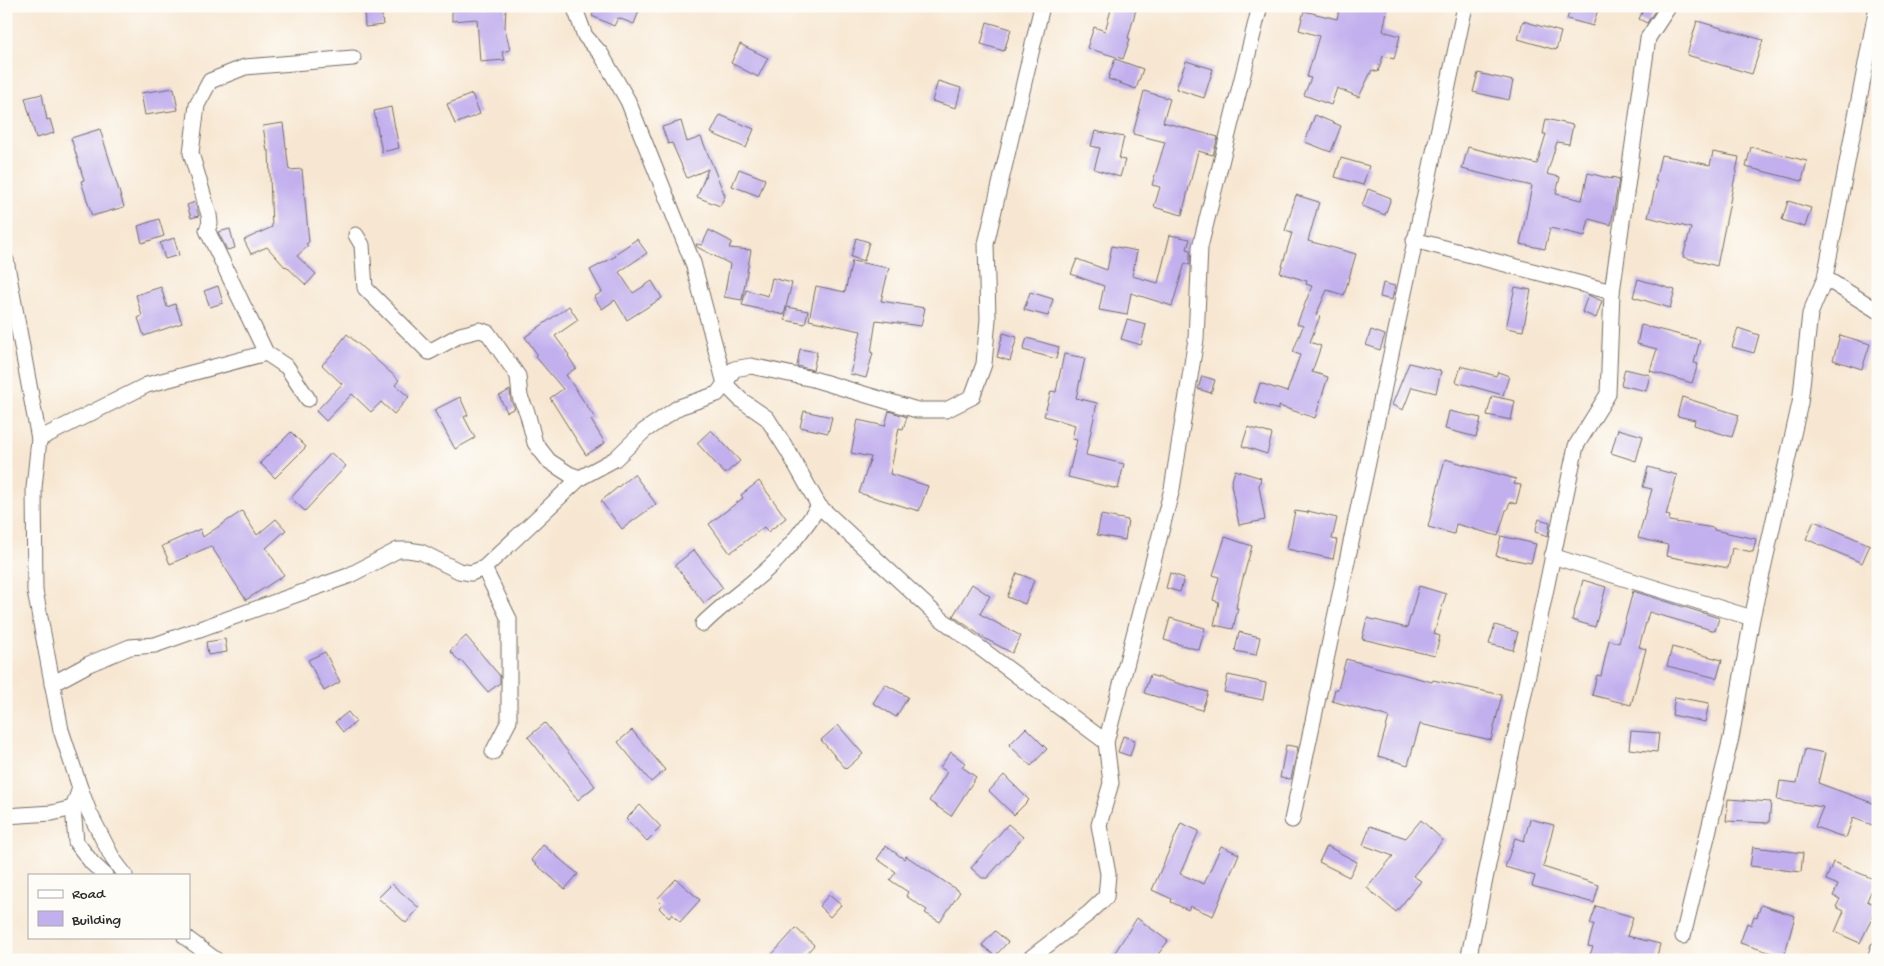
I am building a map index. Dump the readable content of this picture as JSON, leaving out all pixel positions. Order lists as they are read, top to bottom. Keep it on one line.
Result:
{"legend":["Road","Building"]}
